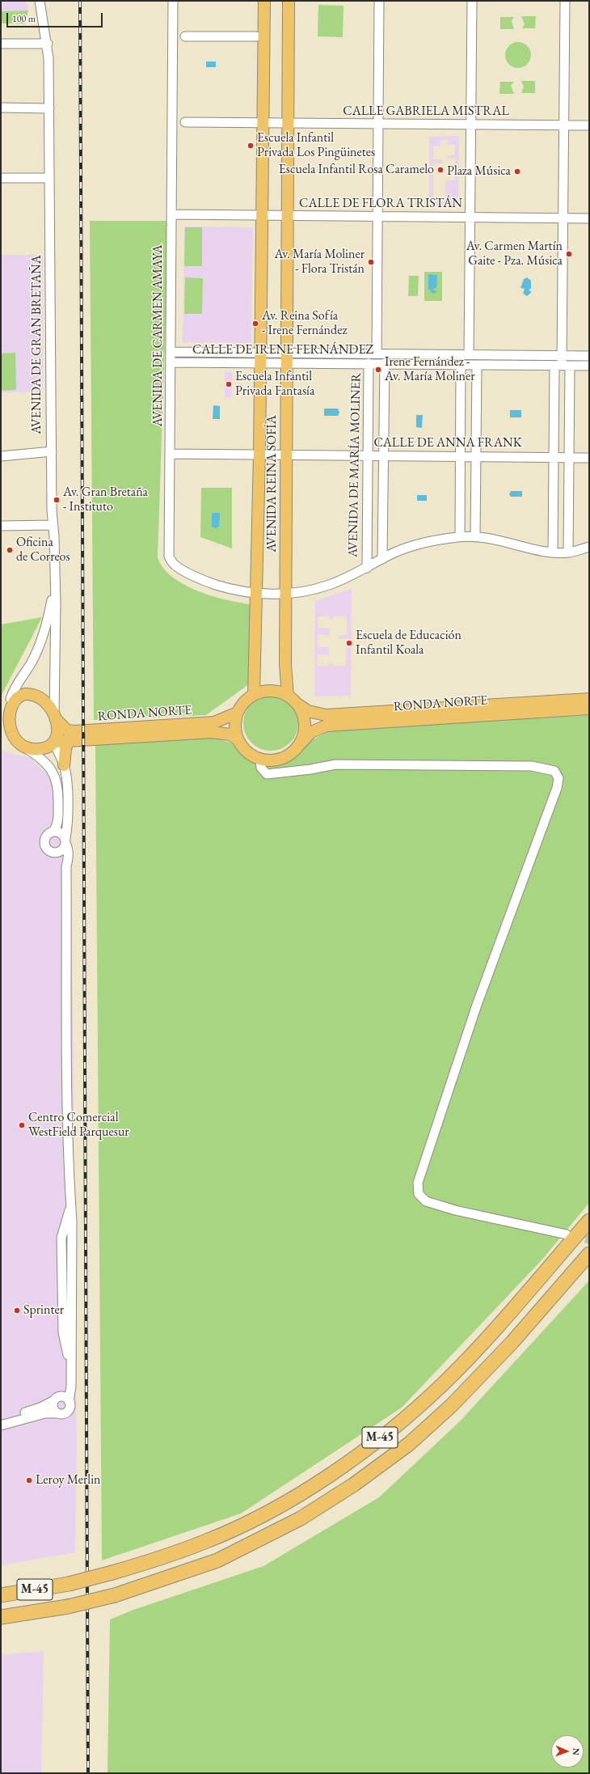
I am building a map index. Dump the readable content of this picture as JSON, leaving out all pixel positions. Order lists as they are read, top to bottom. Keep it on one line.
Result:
{"streets":{"highway":["M-45"],"main road":["AVENIDA REINA SOFÍA","RONDA NORTE"],"street":["CALLE GABRIELA MISTRAL","CALLE DE FLORA TRISTÁN","AVENIDA DE CARMEN AMAYA","AVENIDA DE GRAN BRETAÑA","CALLE DE IRENE FERNÁNDEZ","CALLE DE ANNA FRANK","AVENIDA DE MARÍA MOLINER"]},"crossings":[["CALLE GABRIELA MISTRAL","AVENIDA REINA SOFÍA"],["CALLE DE FLORA TRISTÁN","AVENIDA DE CARMEN AMAYA"],["CALLE DE FLORA TRISTÁN","AVENIDA REINA SOFÍA"],["AVENIDA DE CARMEN AMAYA","CALLE DE IRENE FERNÁNDEZ"],["AVENIDA DE CARMEN AMAYA","CALLE DE ANNA FRANK"],["AVENIDA DE CARMEN AMAYA","AVENIDA DE MARÍA MOLINER"],["AVENIDA DE CARMEN AMAYA","AVENIDA REINA SOFÍA"],["AVENIDA DE GRAN BRETAÑA","RONDA NORTE"],["CALLE DE IRENE FERNÁNDEZ","AVENIDA DE MARÍA MOLINER"],["CALLE DE IRENE FERNÁNDEZ","AVENIDA REINA SOFÍA"],["CALLE DE ANNA FRANK","AVENIDA DE MARÍA MOLINER"],["CALLE DE ANNA FRANK","AVENIDA REINA SOFÍA"],["AVENIDA REINA SOFÍA","RONDA NORTE"]],"places":["Escuela Infantil Privada Los Pingüinetes","Escuela Infantil Rosa Caramelo","Plaza Música","Av. Carmen Martín Gaite - Pza. Música","Av. María Moliner - Flora Tristán","Av. Reina Sofía - Irene Fernández","Irene Fernández - Av. María Moliner","Escuela Infantil Privada Fantasía","Av. Gran Bretaña - Instituto","Oficina de Correos","Escuela de Educación Infantil Koala","Centro Comercial WestField Parquesur","Sprinter","Leroy Merlin"],"scale_bar":"100 m","north":"right"}
